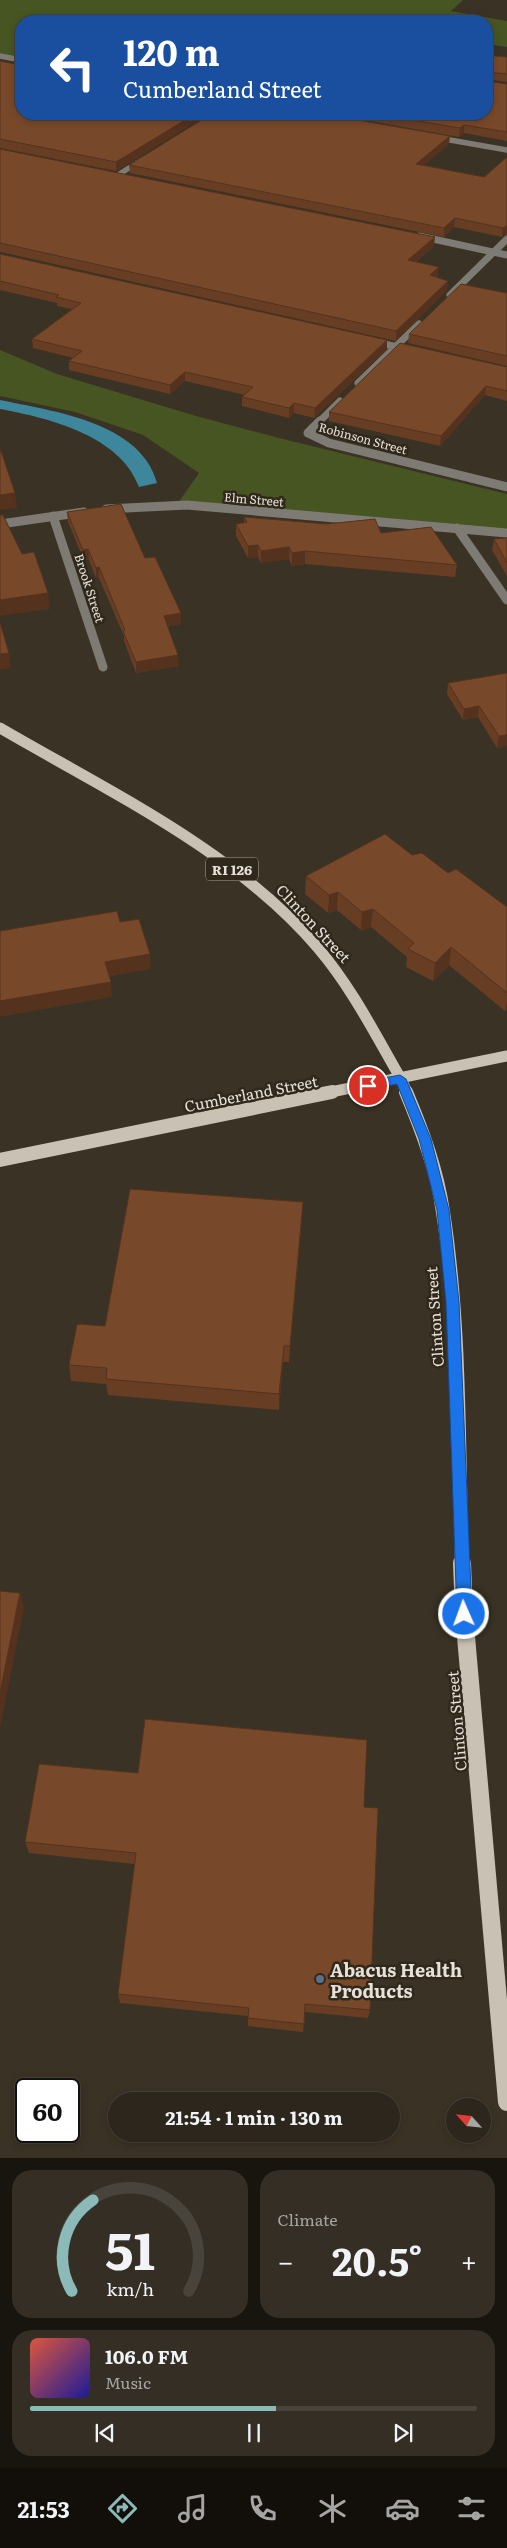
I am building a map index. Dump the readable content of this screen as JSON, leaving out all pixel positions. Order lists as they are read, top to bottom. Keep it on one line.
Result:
{"streets":{"main road":["RI 126","Clinton Street","Cumberland Street"],"street":["Robinson Street","Elm Street","Brook Street"]},"crossings":[["Elm Street","Brook Street"],["Clinton Street","Cumberland Street"]],"places":["Abacus Health Products"],"north":"top left","page":{"turn":["120 m","Cumberland Street"],"limit":"60","trip":"21:54 · 1 min · 130 m","tile":"Climate","heat":["−","20.5°","+"],"song":["106.0 FM","Music"],"tabs":"21:53","gauge":["51","km/h"]}}
